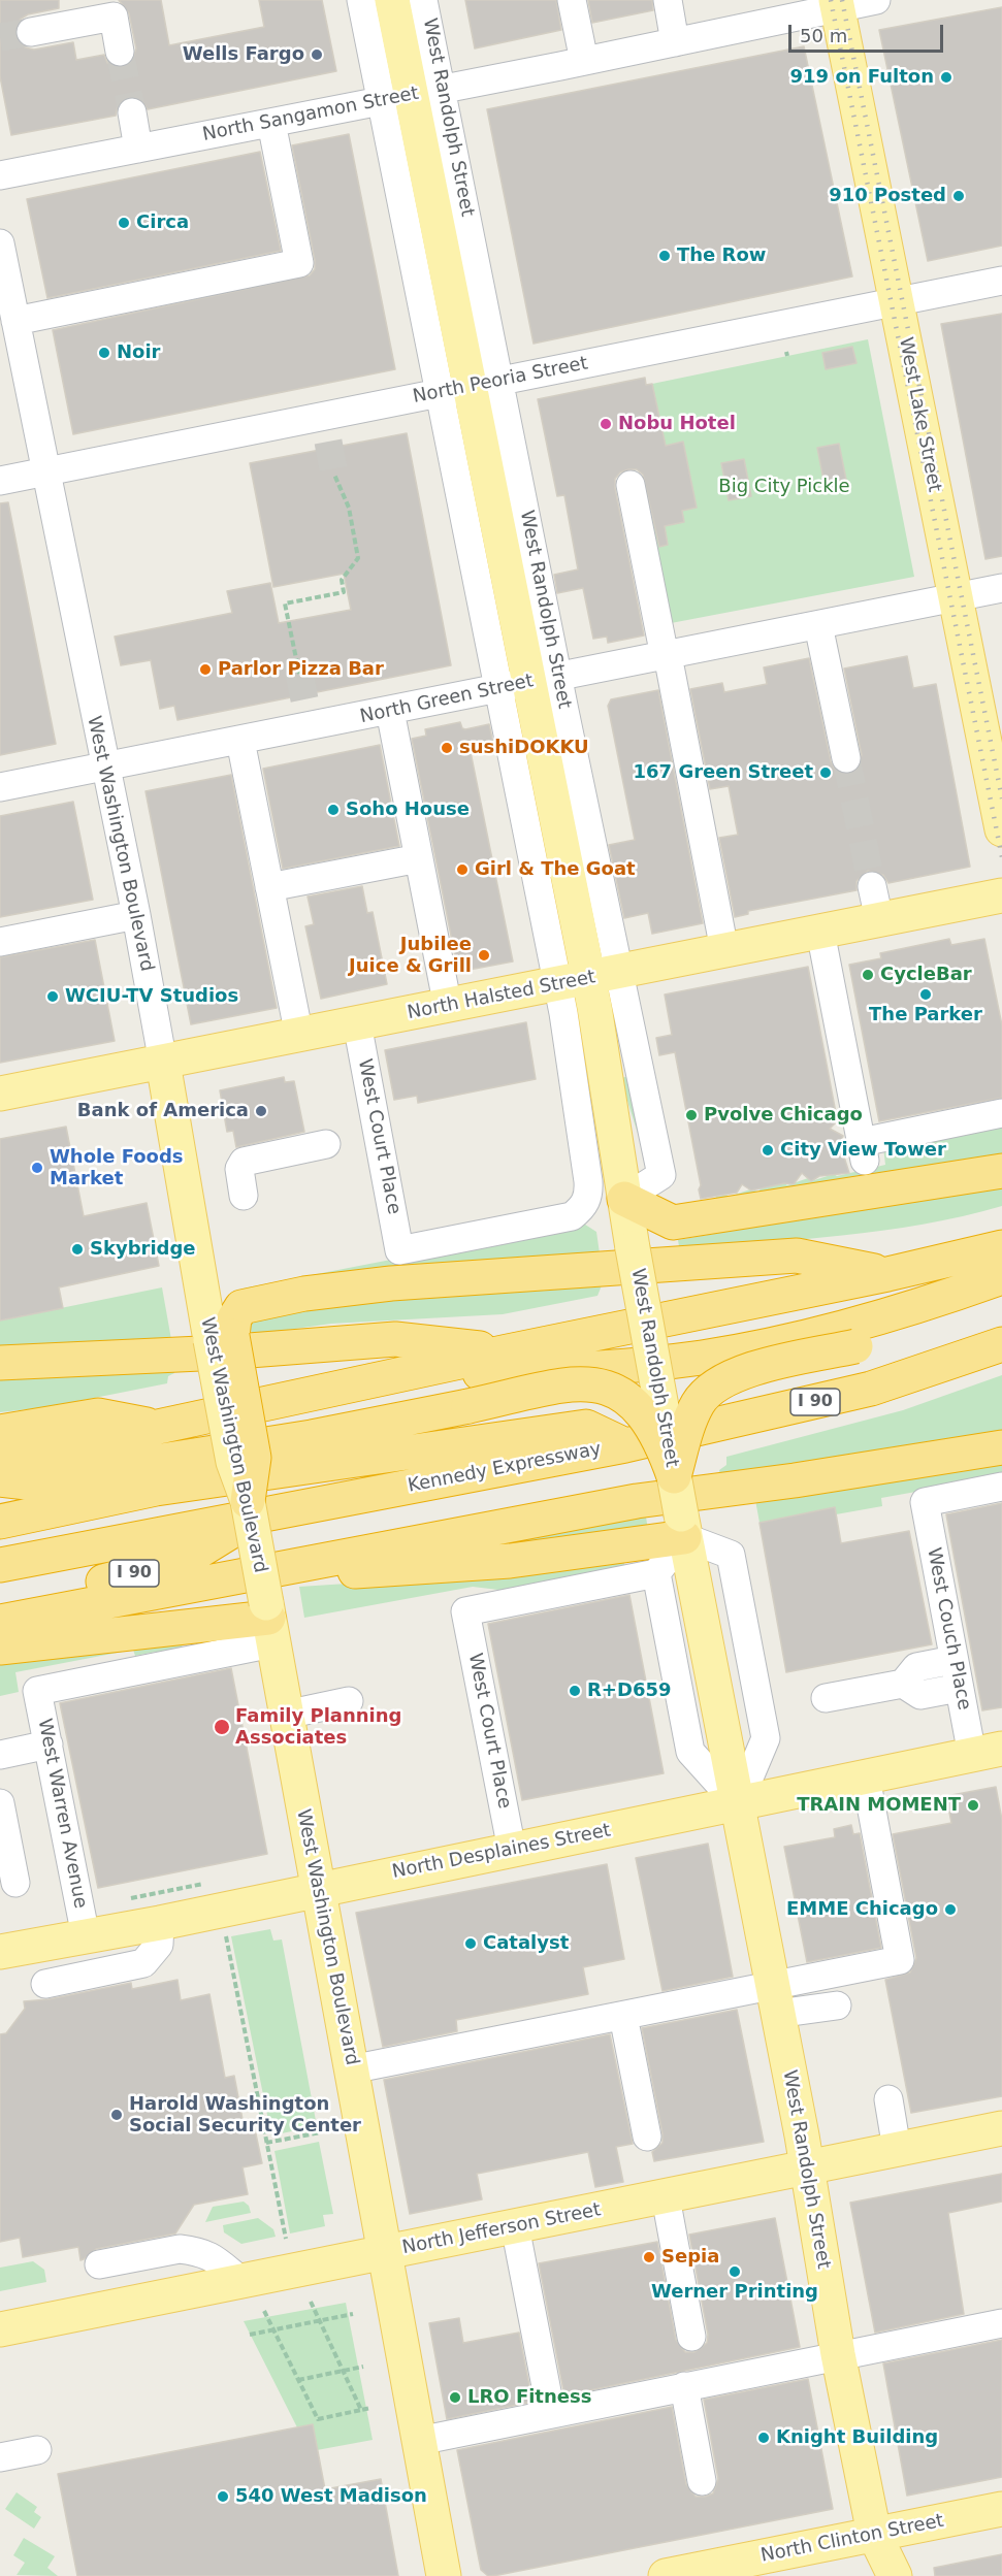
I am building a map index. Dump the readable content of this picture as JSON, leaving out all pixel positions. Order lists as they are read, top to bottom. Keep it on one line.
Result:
{"streets":{"highway":["I 90","Kennedy Expressway"],"main road":["West Randolph Street","West Lake Street","West Washington Boulevard","North Halsted Street","North Desplaines Street","North Jefferson Street","North Clinton Street"],"street":["North Sangamon Street","North Peoria Street","North Green Street","West Court Place","West Couch Place","West Warren Avenue"]},"crossings":[["North Sangamon Street","West Randolph Street"],["North Sangamon Street","West Lake Street"],["West Randolph Street","North Peoria Street"],["West Randolph Street","North Green Street"],["West Randolph Street","North Halsted Street"],["West Randolph Street","West Court Place"],["West Randolph Street","North Desplaines Street"],["West Randolph Street","North Jefferson Street"],["West Randolph Street","North Clinton Street"],["North Peoria Street","West Lake Street"],["North Peoria Street","West Washington Boulevard"],["West Lake Street","North Green Street"],["North Green Street","West Washington Boulevard"],["West Washington Boulevard","North Halsted Street"],["West Washington Boulevard","I 90"],["West Washington Boulevard","Kennedy Expressway"],["West Washington Boulevard","West Warren Avenue"],["West Washington Boulevard","North Desplaines Street"],["West Washington Boulevard","North Jefferson Street"],["North Halsted Street","West Court Place"],["West Court Place","North Desplaines Street"],["I 90","Kennedy Expressway"],["West Couch Place","North Desplaines Street"],["West Warren Avenue","North Desplaines Street"]],"parks":["Big City Pickle"],"places":["Wells Fargo","919 on Fulton","910 Posted","Circa","The Row","Noir","Nobu Hotel","Parlor Pizza Bar","sushiDOKKU","167 Green Street","Soho House","Girl & The Goat","Jubilee Juice & Grill","CycleBar","The Parker","WCIU-TV Studios","Bank of America","Pvolve Chicago","City View Tower","Whole Foods Market","Skybridge","R+D659","Family Planning Associates","TRAIN MOMENT","EMME Chicago","Catalyst","Harold Washington Social Security Center","Sepia","Werner Printing","LRO Fitness","Knight Building","540 West Madison"],"scale_bar":"50 m"}
